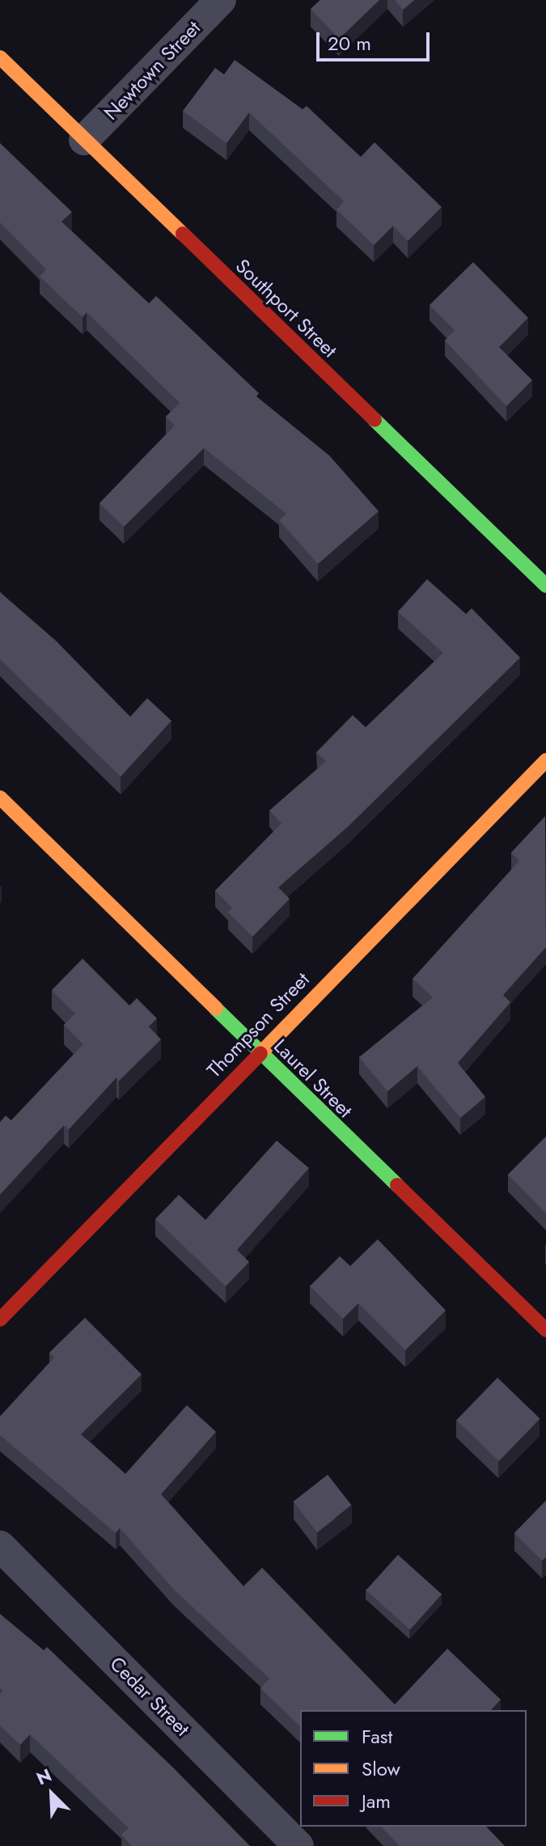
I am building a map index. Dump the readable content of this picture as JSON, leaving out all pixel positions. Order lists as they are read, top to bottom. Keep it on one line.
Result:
{"streets":{"street":["Newtown Street","Southport Street","Thompson Street","Laurel Street","Cedar Street"]},"crossings":[["Newtown Street","Southport Street"],["Thompson Street","Laurel Street"]],"legend":["Fast","Slow","Jam"],"scale_bar":"20 m","north":"top left"}
